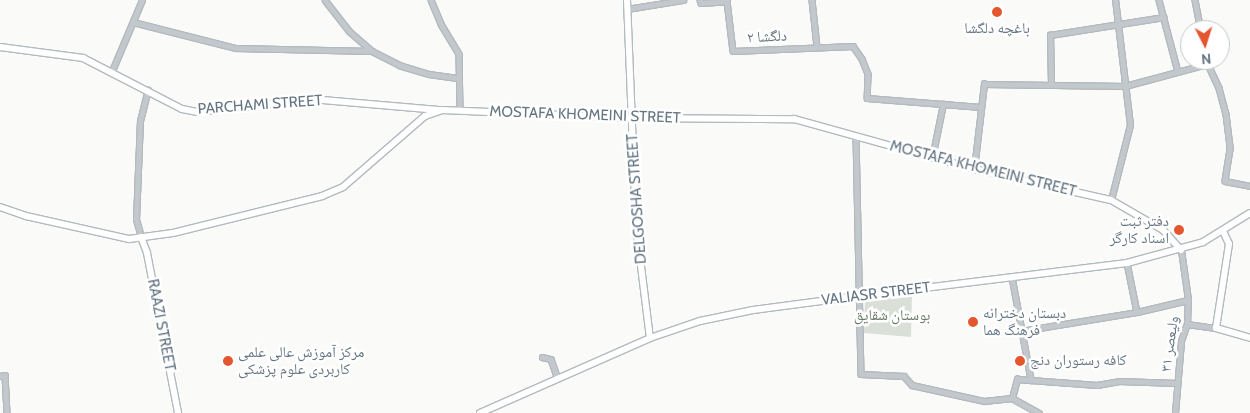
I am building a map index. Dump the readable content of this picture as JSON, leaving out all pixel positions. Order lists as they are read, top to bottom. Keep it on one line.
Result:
{"streets":{"street":["دلگشا ۲","PARCHAMI STREET","MOSTAFA KHOMEINI STREET","DELGOSHA STREET","VALIASR STREET","RAAZI STREET","ولیعصر ۳۱"]},"crossings":[["PARCHAMI STREET","MOSTAFA KHOMEINI STREET"],["MOSTAFA KHOMEINI STREET","DELGOSHA STREET"],["MOSTAFA KHOMEINI STREET","VALIASR STREET"],["MOSTAFA KHOMEINI STREET","RAAZI STREET"],["MOSTAFA KHOMEINI STREET","ولیعصر ۳۱"],["DELGOSHA STREET","VALIASR STREET"],["VALIASR STREET","ولیعصر ۳۱"]],"parks":["بوستان شقایق"],"places":["باغچه دلگشا","دفتر ثبت اسناد کارگر","دبستان دخترانه فرهنگ هما","مرکز آموزش عالی علمی کاربردی علوم پزشکی","کافه رستوران دنج"],"north":"bottom"}
